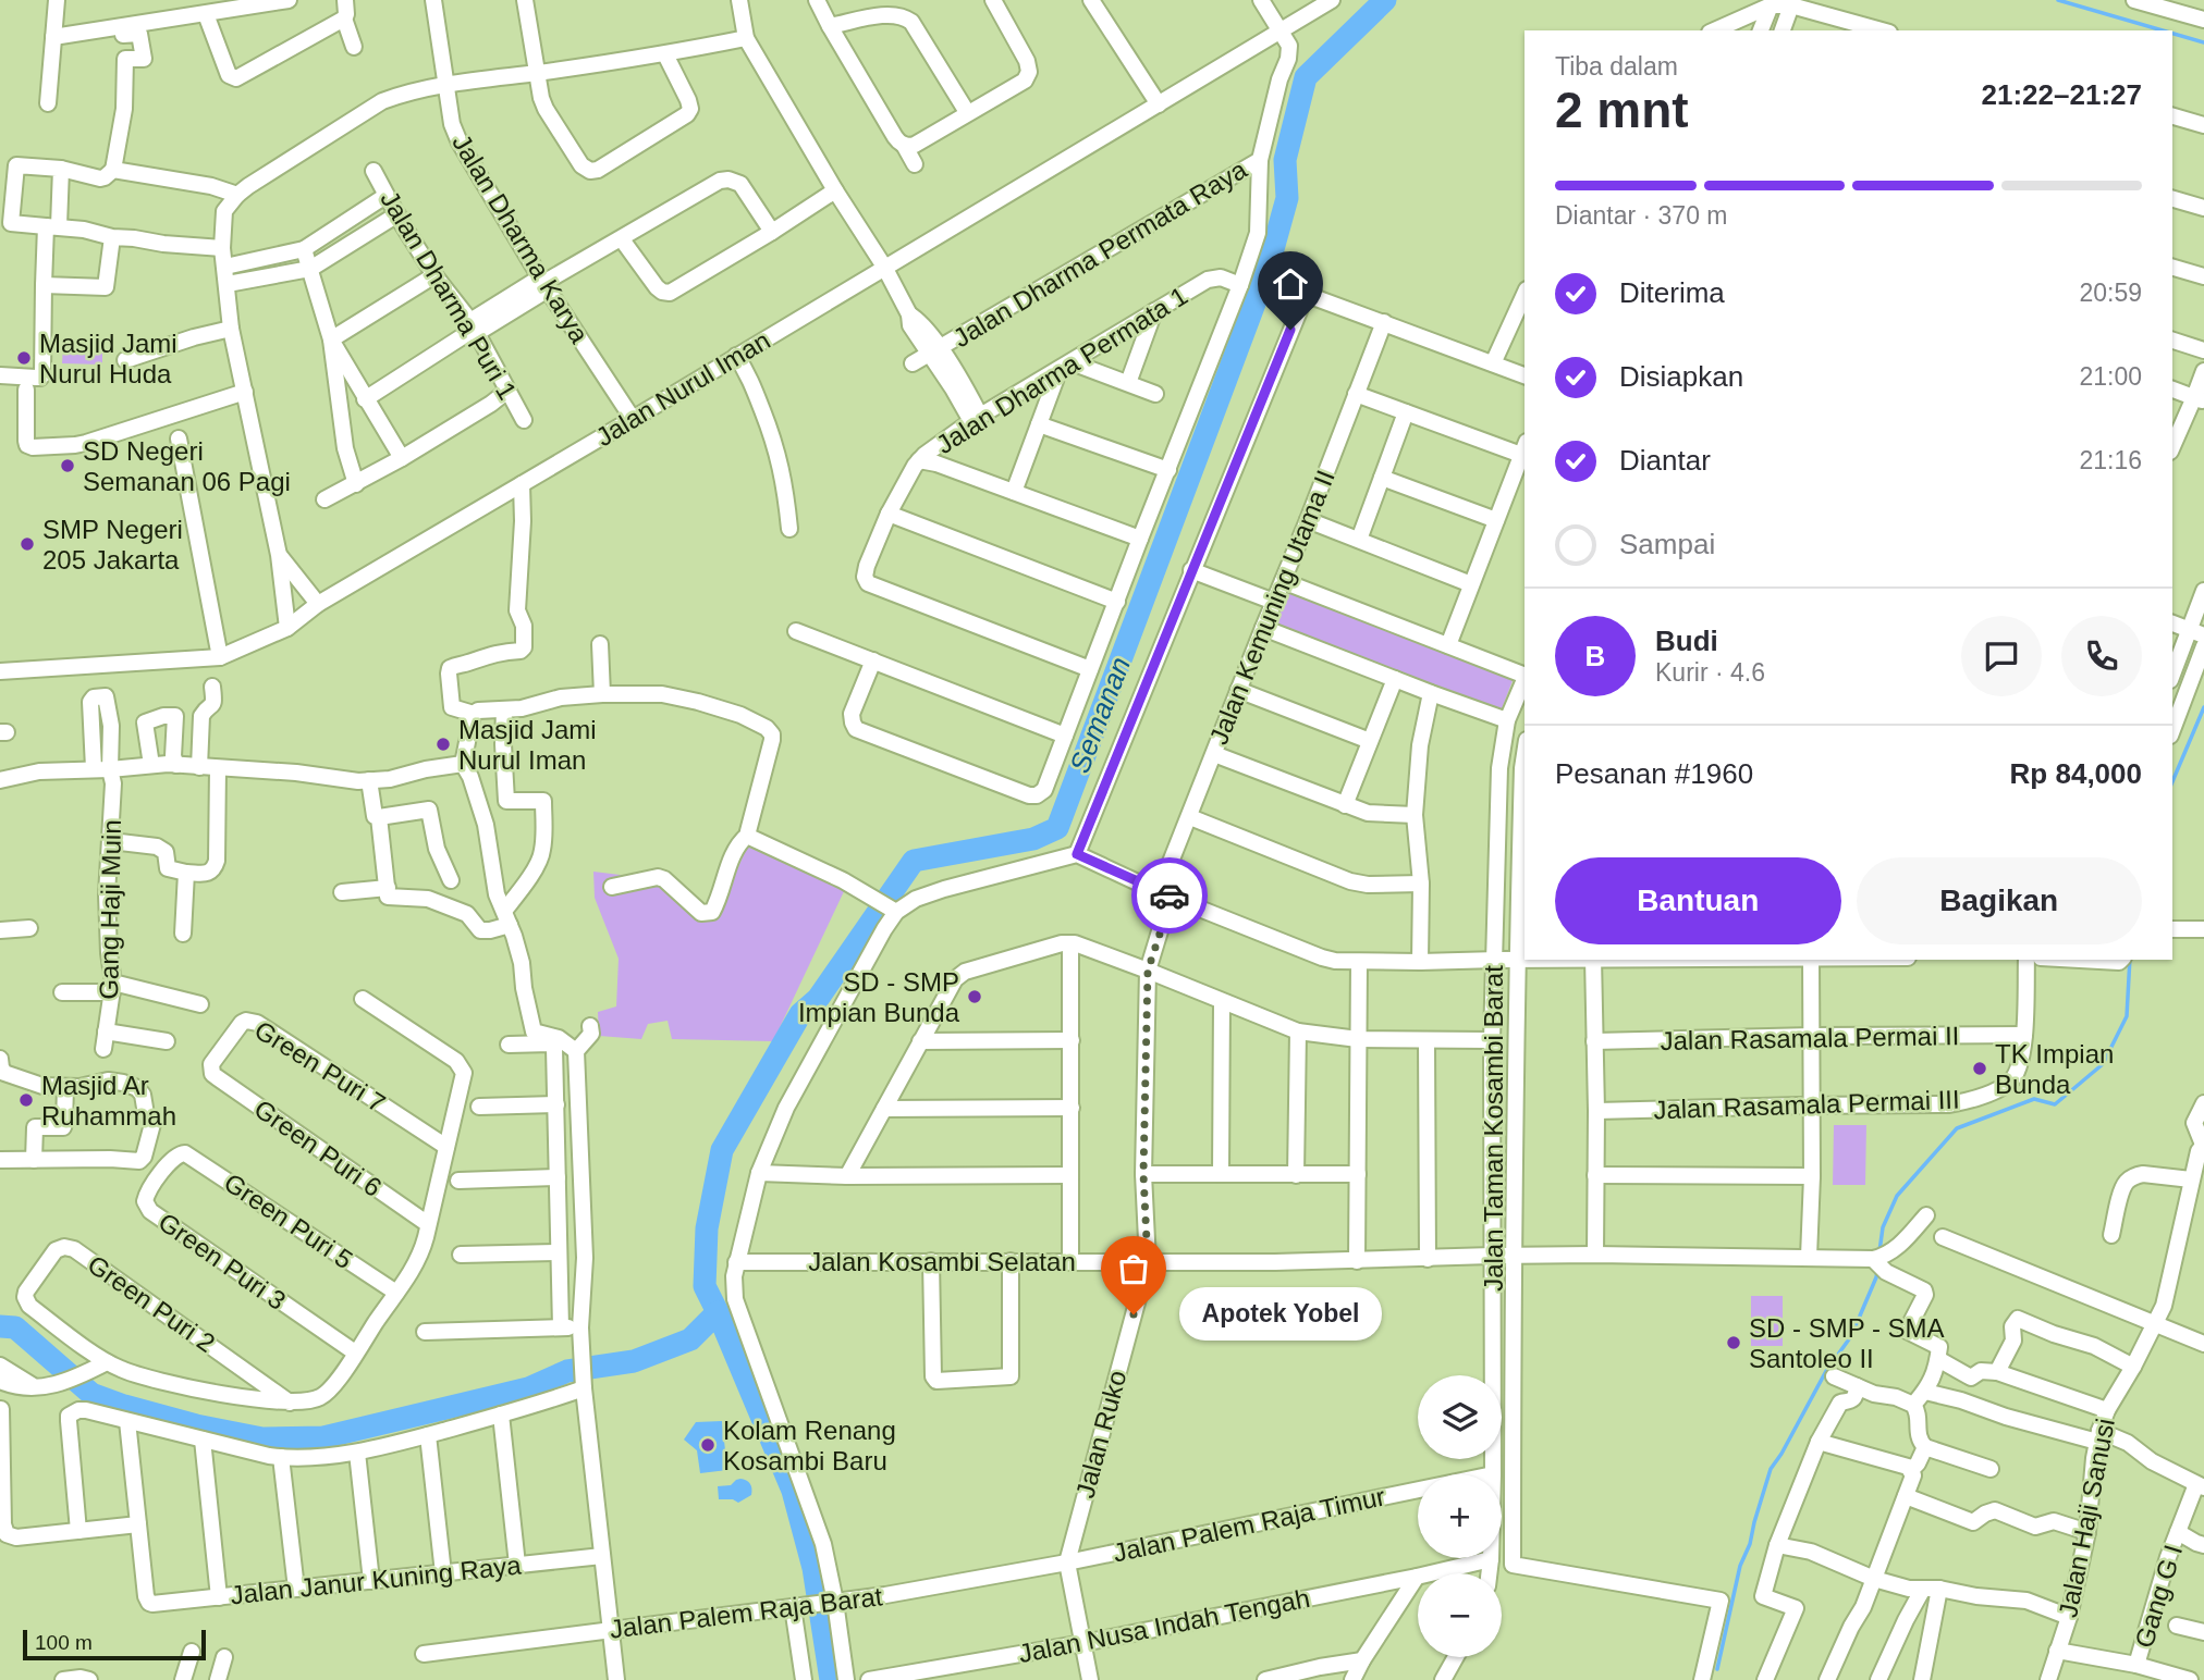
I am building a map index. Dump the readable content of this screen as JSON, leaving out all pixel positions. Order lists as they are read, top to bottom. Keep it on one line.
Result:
{"streets":{"street":["Jalan Dharma Karya","Jalan Dharma Permata Raya","Jalan Dharma Puri 1","Jalan Dharma Permata 1","Jalan Nurul Iman","Jalan Kemuning Utama II","Gang Haji Muin","Jalan Rasamala Permai II","Green Puri 7","Jalan Rasamala Permai III","Jalan Taman Kosambi Barat","Green Puri 6","Green Puri 5","Green Puri 3","Jalan Kosambi Selatan","Green Puri 2","Jalan Ruko","Jalan Haji Sanusi","Jalan Palem Raja Timur","Jalan Janur Kuning Raya","Gang G I","Jalan Palem Raja Barat","Jalan Nusa Indah Tengah"]},"crossings":[["Jalan Dharma Karya","Jalan Nurul Iman"],["Jalan Dharma Permata Raya","Jalan Dharma Permata 1"],["Jalan Dharma Permata Raya","Jalan Nurul Iman"],["Jalan Kemuning Utama II","Jalan Ruko"],["Jalan Rasamala Permai II","Jalan Rasamala Permai III"],["Green Puri 7","Green Puri 6"],["Jalan Taman Kosambi Barat","Jalan Kosambi Selatan"],["Jalan Taman Kosambi Barat","Jalan Nusa Indah Tengah"],["Green Puri 5","Green Puri 3"],["Jalan Kosambi Selatan","Jalan Ruko"],["Jalan Ruko","Jalan Palem Raja Timur"],["Jalan Ruko","Jalan Palem Raja Barat"],["Jalan Palem Raja Timur","Jalan Palem Raja Barat"]],"water":["Semanan"],"places":["Masjid Jami Nurul Huda","SD Negeri Semanan 06 Pagi","SMP Negeri 205 Jakarta","Masjid Jami Nurul Iman","SD - SMP Impian Bunda","TK Impian Bunda","Masjid Ar Ruhammah","Apotek Yobel","SD - SMP - SMA Santoleo II","Kolam Renang Kosambi Baru"],"scale_bar":"100 m","page":{"heading":["2 mnt","Tiba dalam","21:22–21:27"],"panel":["Budi","Kurir · 4.6","Pesanan #1960","Rp 84,000"],"bar":"Diantar · 370 m","list":[["Diterima","20:59"],["Disiapkan","21:00"],["Diantar","21:16"],"Sampai"],"round":"B","buttons":["Bantuan","Bagikan"],"bubble":"Apotek Yobel","map_buttons":["+","−"],"scale":"100 m"}}
